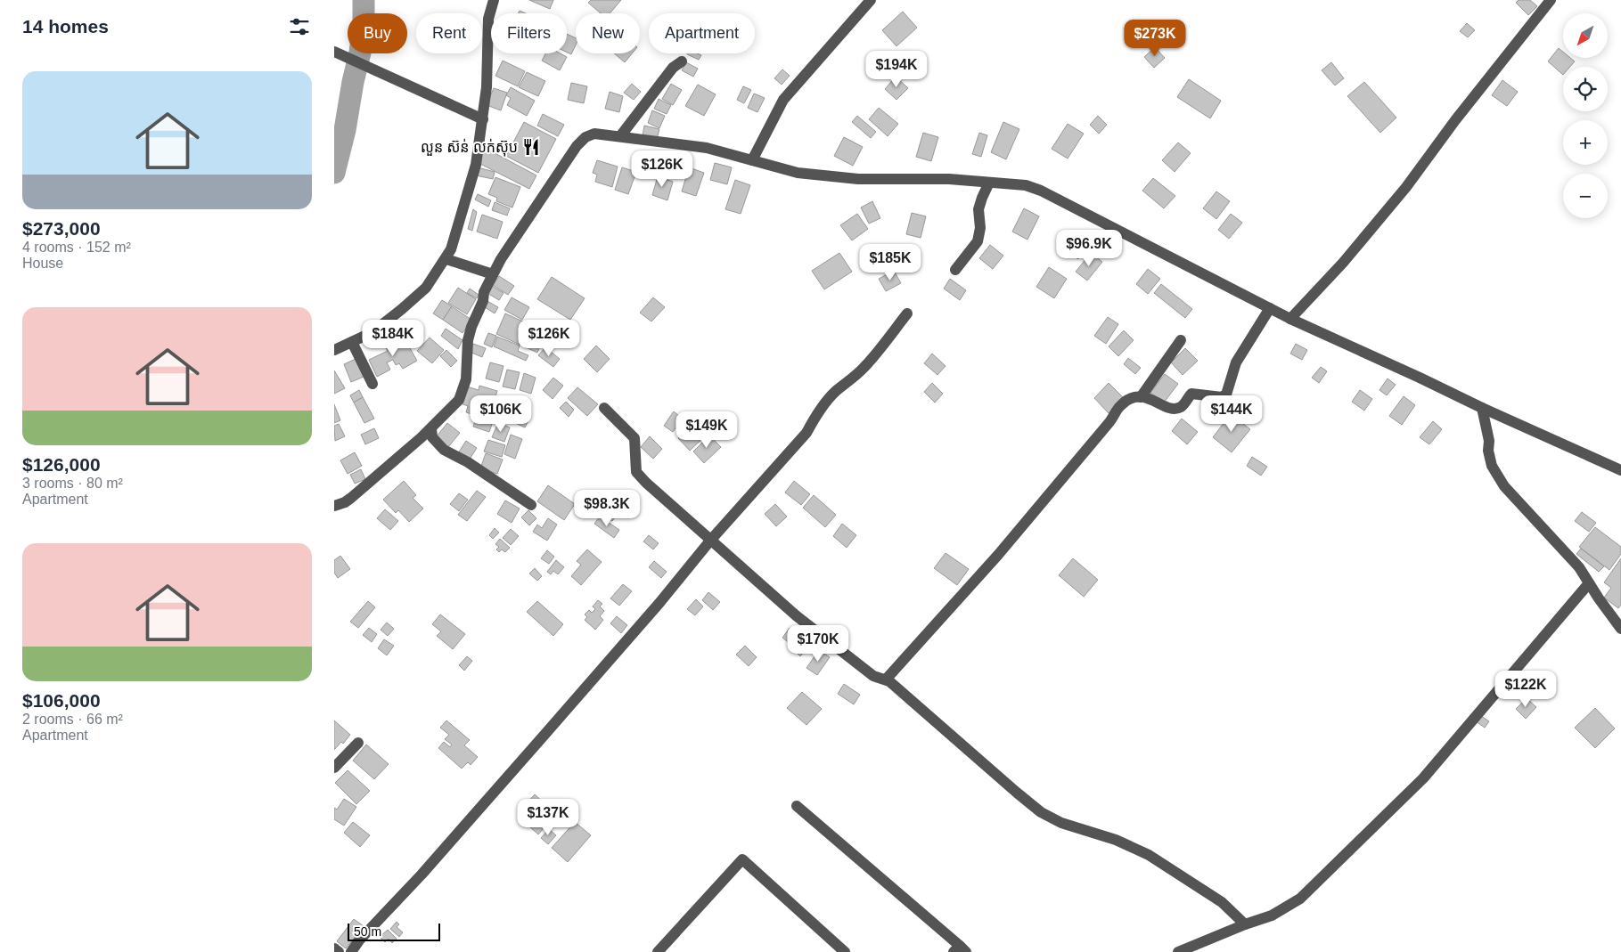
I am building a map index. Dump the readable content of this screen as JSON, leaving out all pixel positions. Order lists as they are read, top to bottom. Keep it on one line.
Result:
{"places":{"restaurant":["លួន ស៊ន់ លក់ស៊ុប"]},"scale_bar":"50 m","north":"bottom left","page":{"heading":"14 homes","map_buttons":["+","−"],"chip":["Buy","Rent","Filters","New","Apartment"],"price":["$273K","$194K","$126K","$96.9K","$185K","$184K","$126K","$106K","$144K","$149K","$98.3K","$170K","$122K","$137K"],"list":[{"name":"$273,000","note":"4 rooms · 152 m² · House"},{"name":"$126,000","note":"3 rooms · 80 m² · Apartment"},{"name":"$106,000","note":"2 rooms · 66 m² · Apartment"}],"scale":"50 m"}}
